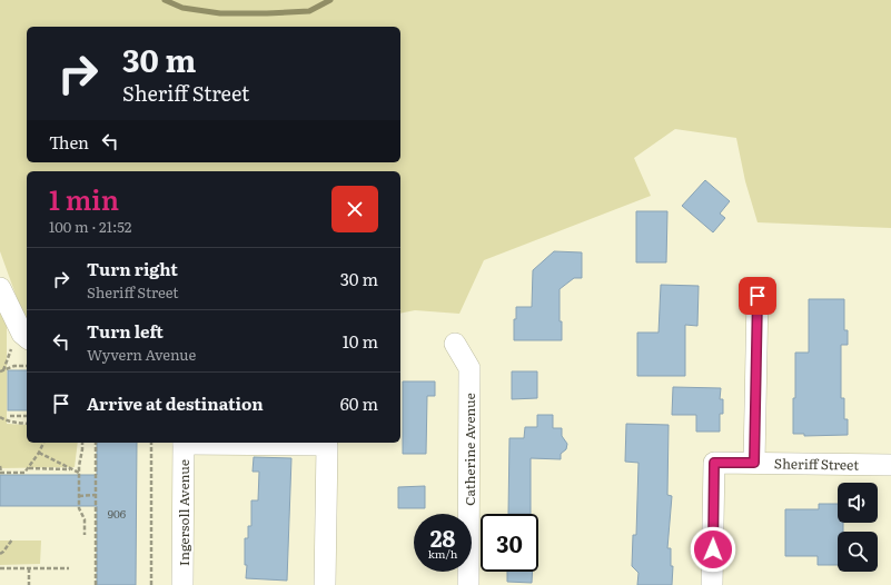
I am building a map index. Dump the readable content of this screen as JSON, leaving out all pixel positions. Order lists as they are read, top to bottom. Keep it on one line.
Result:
{"streets":{"street":["Catherine Avenue","Sheriff Street","Ingersoll Avenue"]},"house_numbers":["906"],"page":{"turn":["30 m","Sheriff Street"],"then":"Then","heading":["1 min","100 m · 21:52"],"list":[{"name":"Turn right","note":"Sheriff Street","value":"30 m"},{"name":"Turn left","note":"Wyvern Avenue","value":"10 m"},{"name":"Arrive at destination","value":"60 m"}],"speed":"28 km/h","limit":"30"}}
